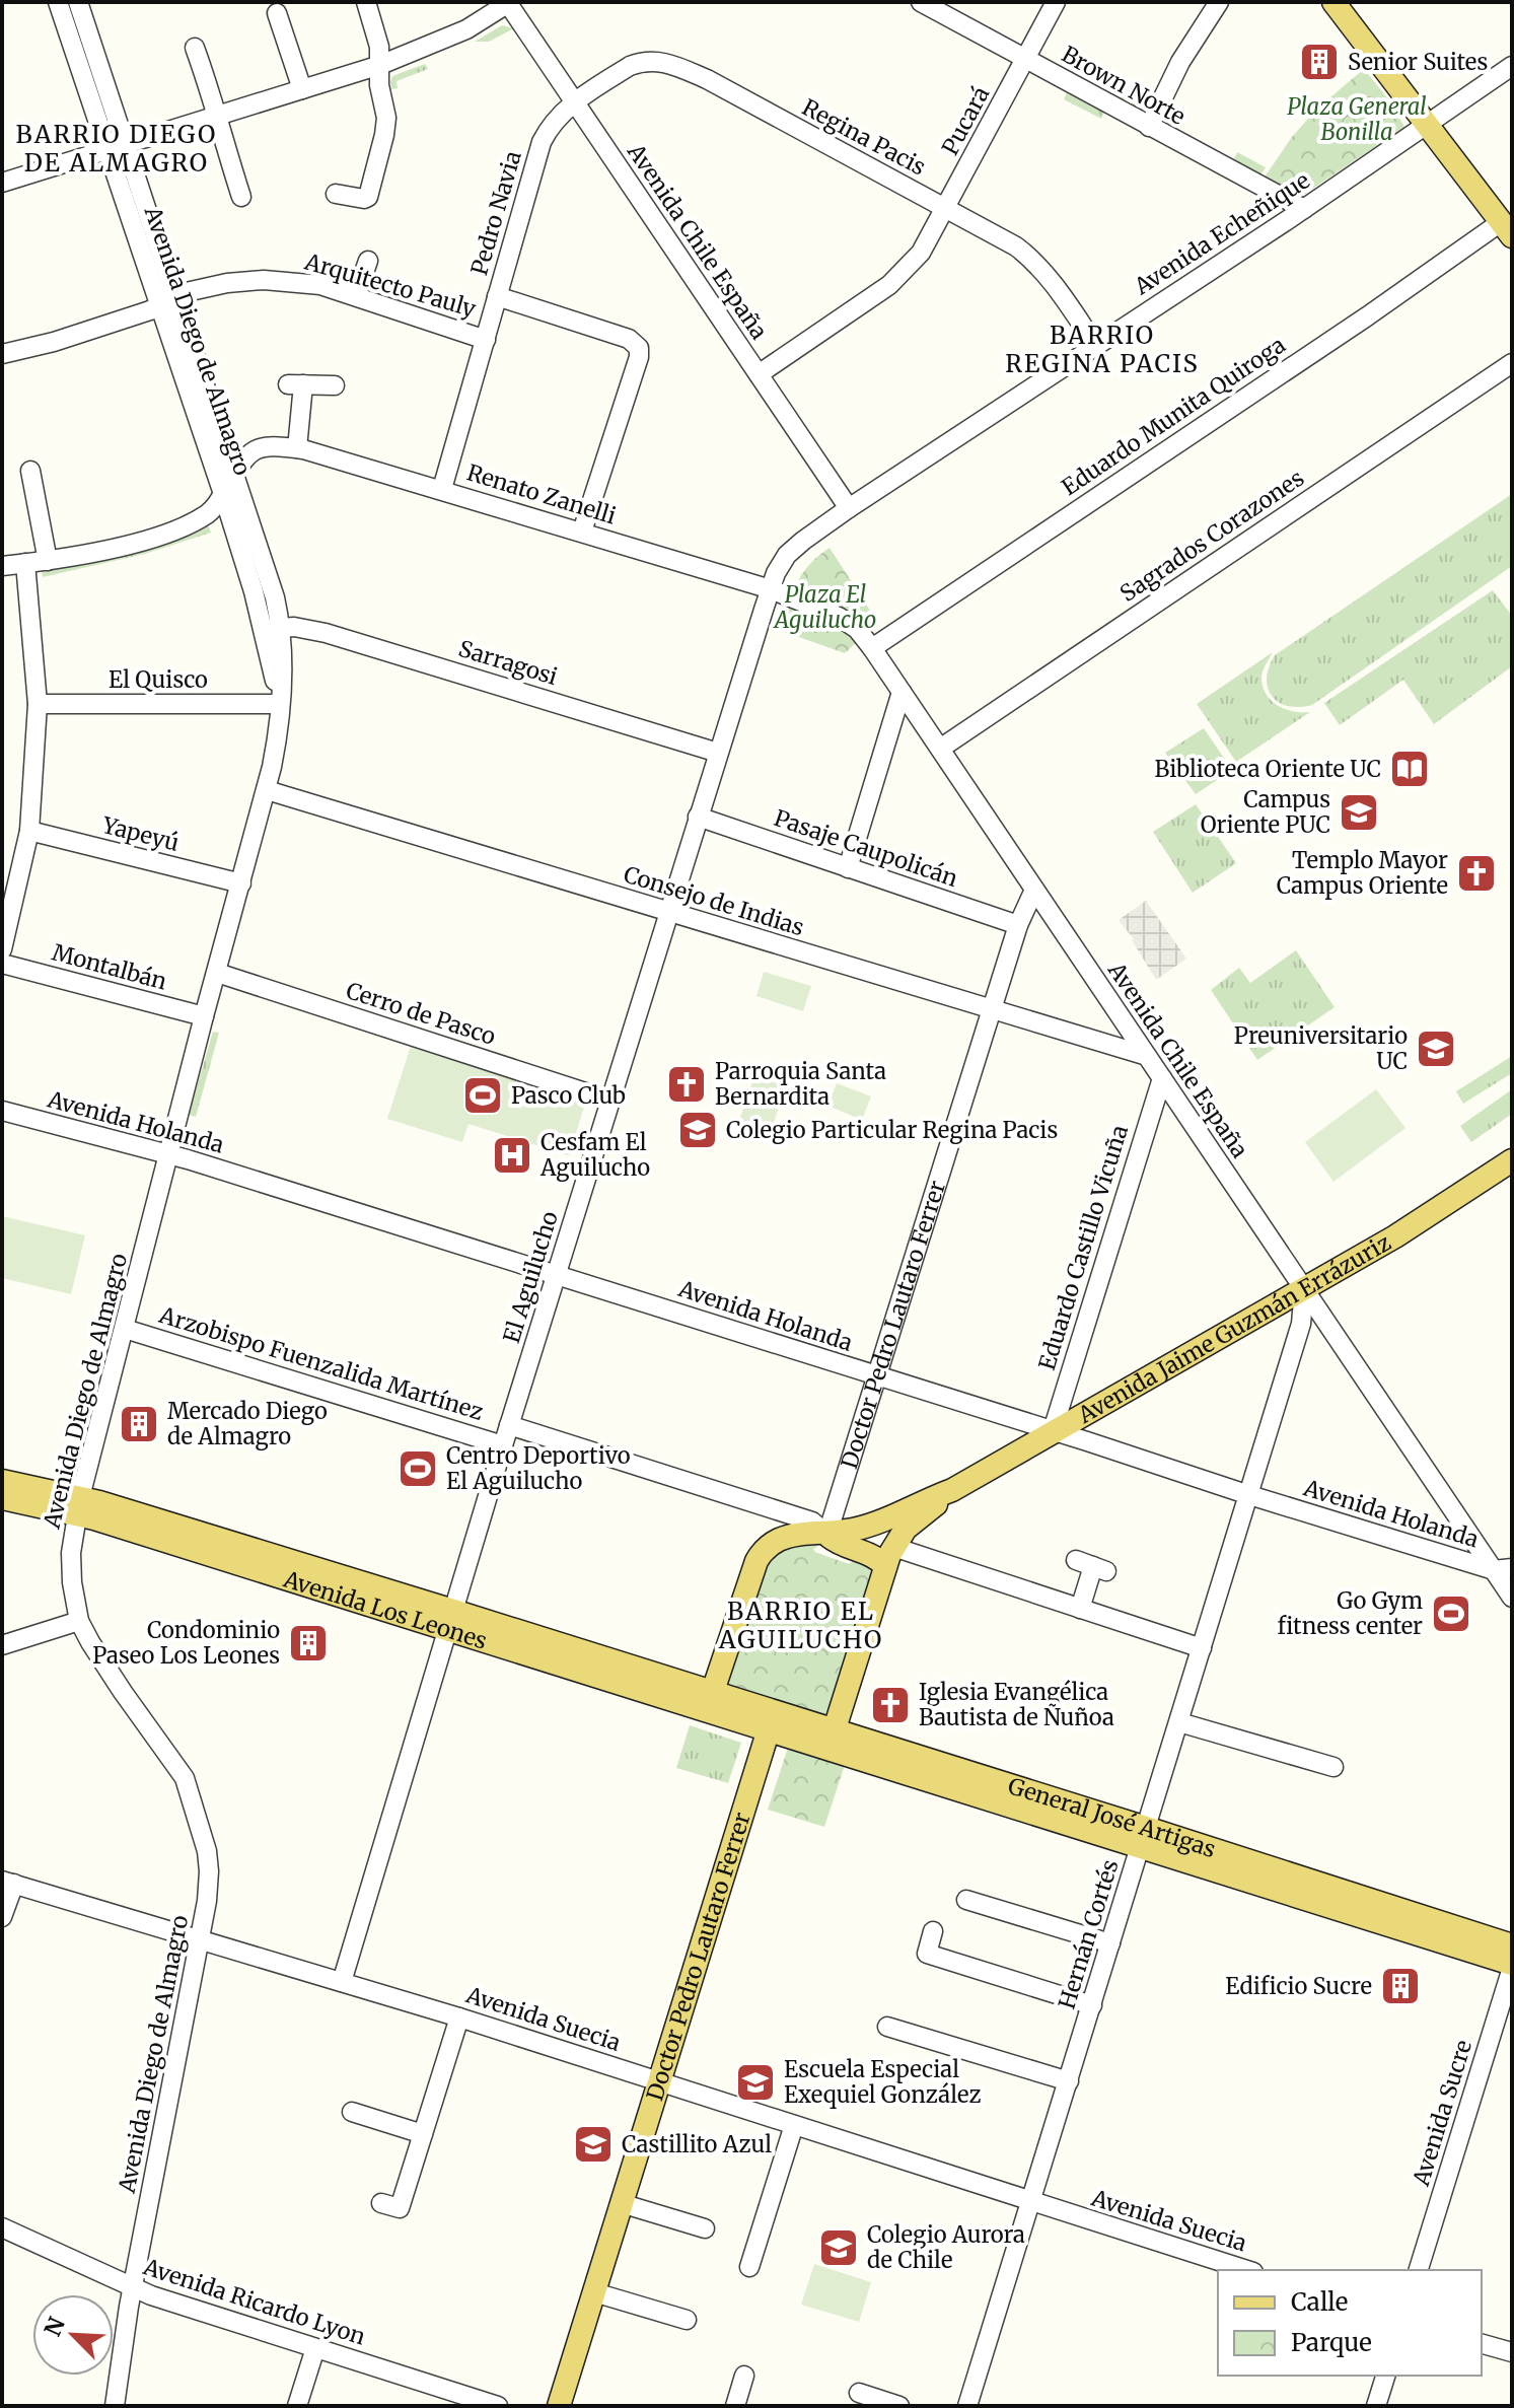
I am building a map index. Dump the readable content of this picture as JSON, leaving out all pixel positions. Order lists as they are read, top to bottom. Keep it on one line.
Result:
{"streets":{"main road":["Doctor Pedro Lautaro Ferrer","Avenida Jaime Guzmán Errázuriz","Avenida Los Leones","General José Artigas"],"street":["Brown Norte","Pucará","Regina Pacis","Pedro Navia","Avenida Echeñique","Avenida Chile España","Arquitecto Pauly","Avenida Diego de Almagro","Eduardo Munita Quiroga","Renato Zanelli","Sagrados Corazones","Sarragosi","El Quisco","Yapeyú","Pasaje Caupolicán","Consejo de Indias","Montalbán","Cerro de Pasco","Avenida Holanda","Eduardo Castillo Vicuña","El Aguilucho","Arzobispo Fuenzalida Martínez","Hernán Cortés","Avenida Suecia","Avenida Sucre","Avenida Ricardo Lyon"]},"crossings":[["Brown Norte","Pucará"],["Brown Norte","Avenida Echeñique"],["Pucará","Regina Pacis"],["Pucará","Avenida Chile España"],["Regina Pacis","Pedro Navia"],["Regina Pacis","Avenida Echeñique"],["Regina Pacis","Avenida Chile España"],["Pedro Navia","Avenida Chile España"],["Pedro Navia","Arquitecto Pauly"],["Pedro Navia","Renato Zanelli"],["Avenida Echeñique","Avenida Chile España"],["Avenida Echeñique","Renato Zanelli"],["Avenida Echeñique","El Aguilucho"],["Avenida Chile España","Eduardo Munita Quiroga"],["Avenida Chile España","Renato Zanelli"],["Avenida Chile España","Sagrados Corazones"],["Avenida Chile España","Consejo de Indias"],["Avenida Chile España","Avenida Holanda"],["Avenida Chile España","Eduardo Castillo Vicuña"],["Avenida Chile España","El Aguilucho"],["Avenida Chile España","Doctor Pedro Lautaro Ferrer"],["Avenida Chile España","Avenida Jaime Guzmán Errázuriz"],["Avenida Chile España","Hernán Cortés"],["Arquitecto Pauly","Avenida Diego de Almagro"],["Avenida Diego de Almagro","Sarragosi"],["Avenida Diego de Almagro","El Quisco"],["Avenida Diego de Almagro","Yapeyú"],["Avenida Diego de Almagro","Consejo de Indias"],["Avenida Diego de Almagro","Montalbán"],["Avenida Diego de Almagro","Cerro de Pasco"],["Avenida Diego de Almagro","Avenida Holanda"],["Avenida Diego de Almagro","Arzobispo Fuenzalida Martínez"],["Avenida Diego de Almagro","Avenida Los Leones"],["Avenida Diego de Almagro","Avenida Suecia"],["Avenida Diego de Almagro","Avenida Ricardo Lyon"],["Renato Zanelli","El Aguilucho"],["Sarragosi","El Aguilucho"],["Pasaje Caupolicán","El Aguilucho"],["Pasaje Caupolicán","Doctor Pedro Lautaro Ferrer"],["Consejo de Indias","El Aguilucho"],["Consejo de Indias","Doctor Pedro Lautaro Ferrer"],["Cerro de Pasco","El Aguilucho"],["Avenida Holanda","Eduardo Castillo Vicuña"],["Avenida Holanda","El Aguilucho"],["Avenida Holanda","Doctor Pedro Lautaro Ferrer"],["Avenida Holanda","Avenida Jaime Guzmán Errázuriz"],["Avenida Holanda","Hernán Cortés"],["Eduardo Castillo Vicuña","Avenida Jaime Guzmán Errázuriz"],["El Aguilucho","Arzobispo Fuenzalida Martínez"],["El Aguilucho","Avenida Los Leones"],["El Aguilucho","Avenida Suecia"],["Doctor Pedro Lautaro Ferrer","Avenida Jaime Guzmán Errázuriz"],["Doctor Pedro Lautaro Ferrer","Arzobispo Fuenzalida Martínez"],["Doctor Pedro Lautaro Ferrer","General José Artigas"],["Doctor Pedro Lautaro Ferrer","Avenida Suecia"],["Avenida Jaime Guzmán Errázuriz","Arzobispo Fuenzalida Martínez"],["Avenida Jaime Guzmán Errázuriz","Hernán Cortés"],["Avenida Los Leones","General José Artigas"],["General José Artigas","Hernán Cortés"],["General José Artigas","Avenida Sucre"],["Hernán Cortés","Avenida Suecia"]],"districts":["BARRIO DIEGO DE ALMAGRO","BARRIO REGINA PACIS","BARRIO EL AGUILUCHO"],"parks":["Plaza General Bonilla","Plaza El Aguilucho"],"places":{"building":["Senior Suites","Mercado Diego de Almagro","Condominio Paseo Los Leones","Edificio Sucre"],"library":["Biblioteca Oriente UC"],"school or university":["Campus Oriente PUC","Preuniversitario UC","Colegio Particular Regina Pacis","Escuela Especial Exequiel González","Castillito Azul","Colegio Aurora de Chile"],"church":["Templo Mayor Campus Oriente","Parroquia Santa Bernardita","Iglesia Evangélica Bautista de Ñuñoa"],"sports":["Pasco Club","Centro Deportivo El Aguilucho","Go Gym fitness center"],"hospital":["Cesfam El Aguilucho"]},"legend":["Calle","Parque"],"north":"top left"}
